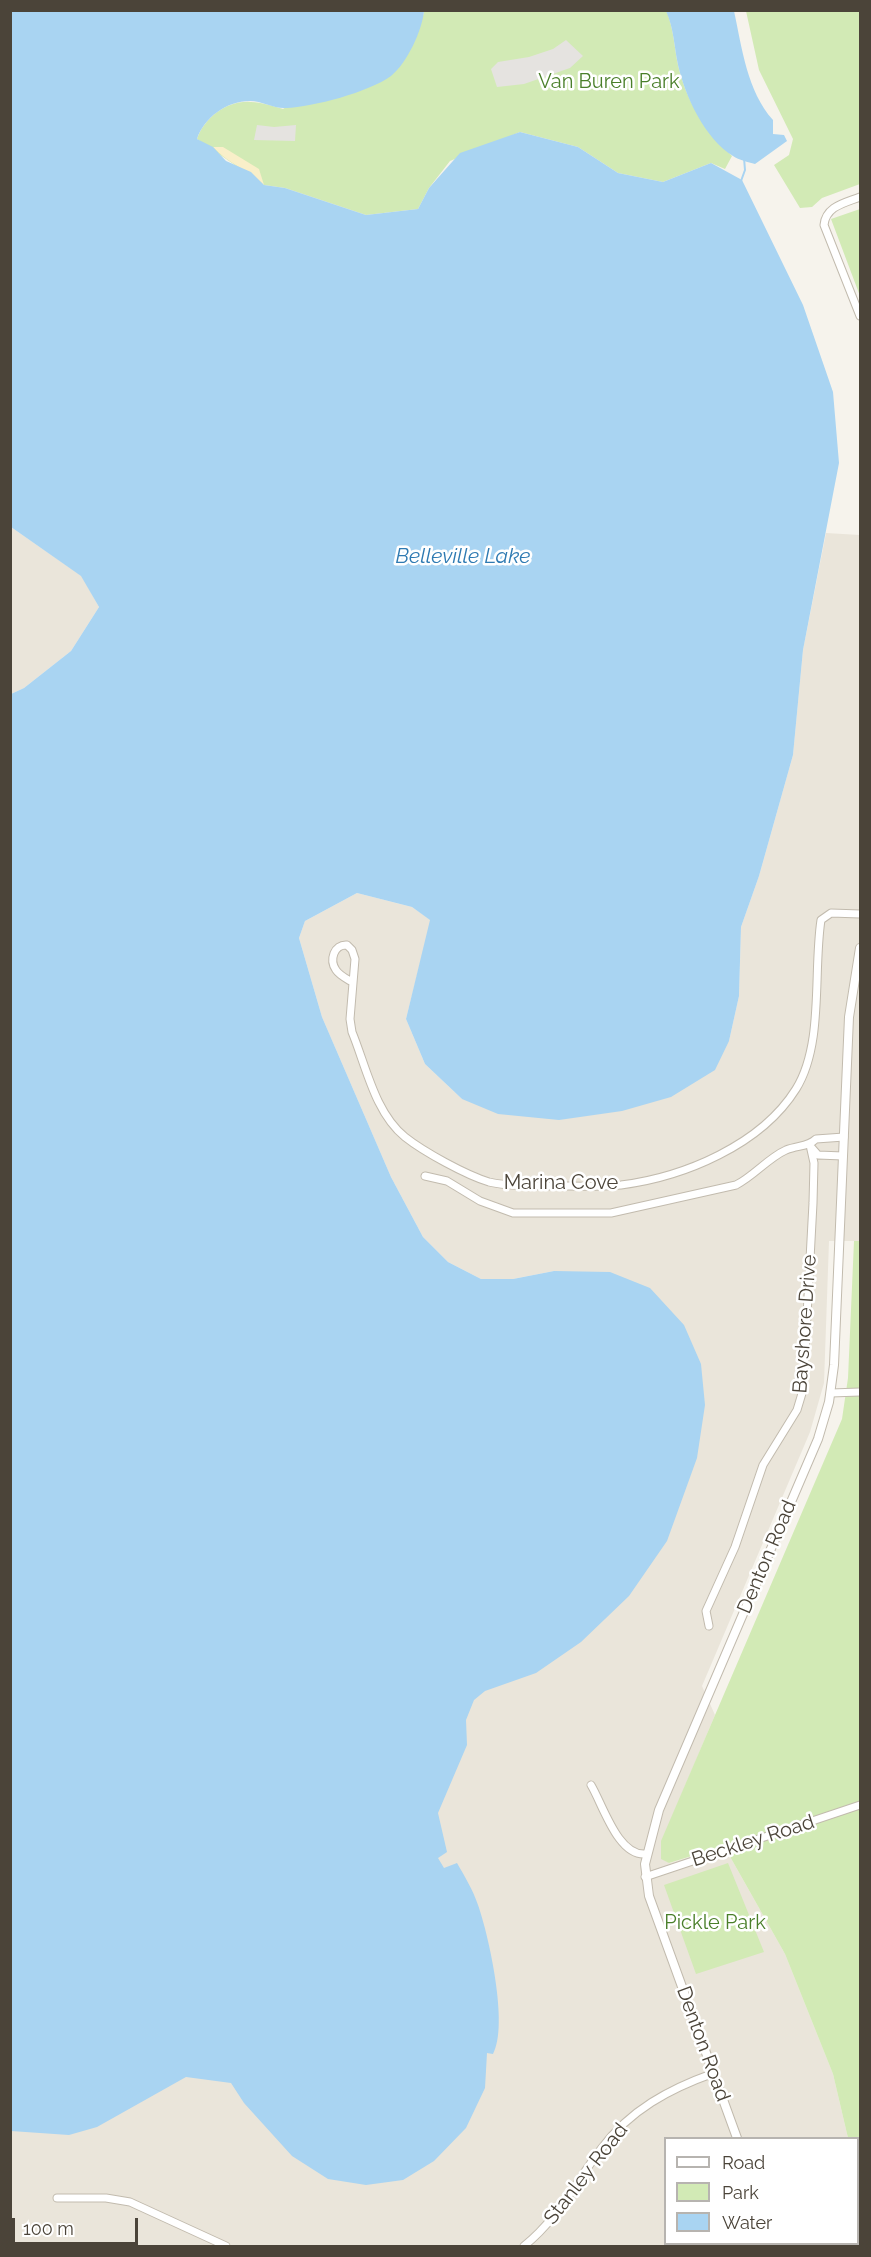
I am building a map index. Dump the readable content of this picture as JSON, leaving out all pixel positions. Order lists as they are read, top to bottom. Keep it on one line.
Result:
{"streets":{"street":["Marina Cove","Bayshore Drive","Denton Road","Beckley Road","Stanley Road"]},"crossings":[["Denton Road","Beckley Road"],["Denton Road","Stanley Road"]],"water":["Belleville Lake"],"parks":["Van Buren Park","Pickle Park"],"legend":["Road","Park","Water"],"scale_bar":"100 m"}
